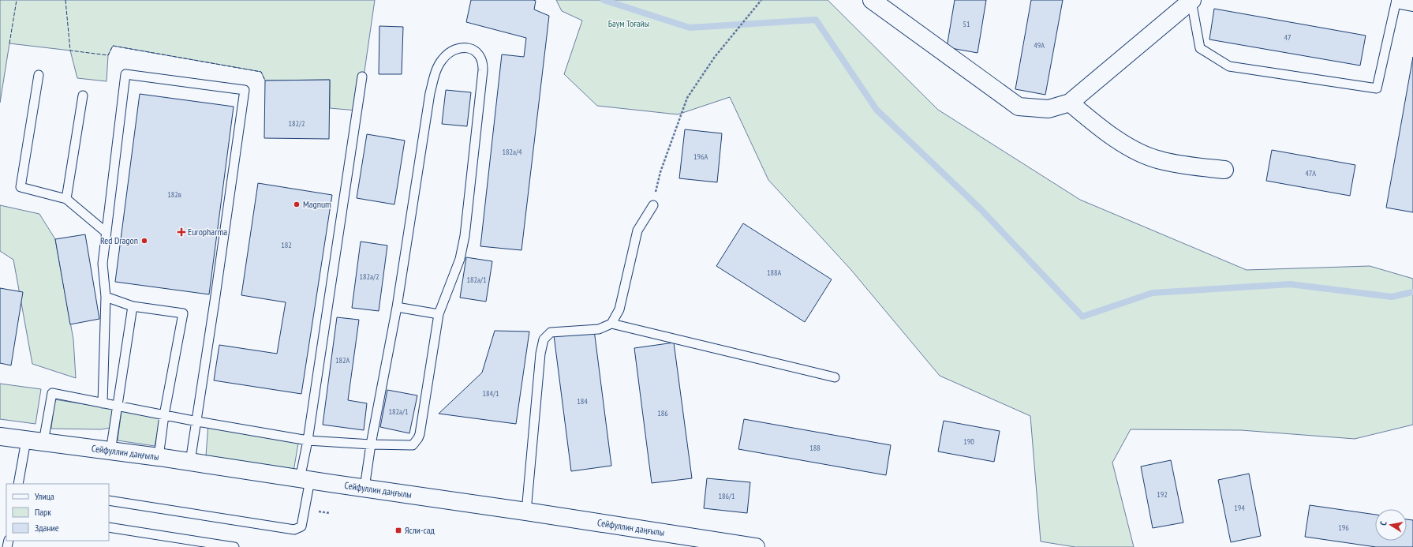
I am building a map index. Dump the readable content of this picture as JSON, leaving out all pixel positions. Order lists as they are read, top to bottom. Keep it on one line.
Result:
{"streets":{"main road":["Сейфуллин даңғылы"]},"parks":["Баум Тоғайы"],"places":{"other":["Magnum","Red Dragon"],"health":["Europharma"],"transit":["Ясли-сад"]},"house_numbers":["51","47","49А","182/2","182а/4","196А","47А","182в","182","188А","182а/2","182а/1","182А","184/1","184","182а/1","186","190","188","192","186/1","194","196"],"legend":["Улица","Парк","Здание"],"north":"left"}
